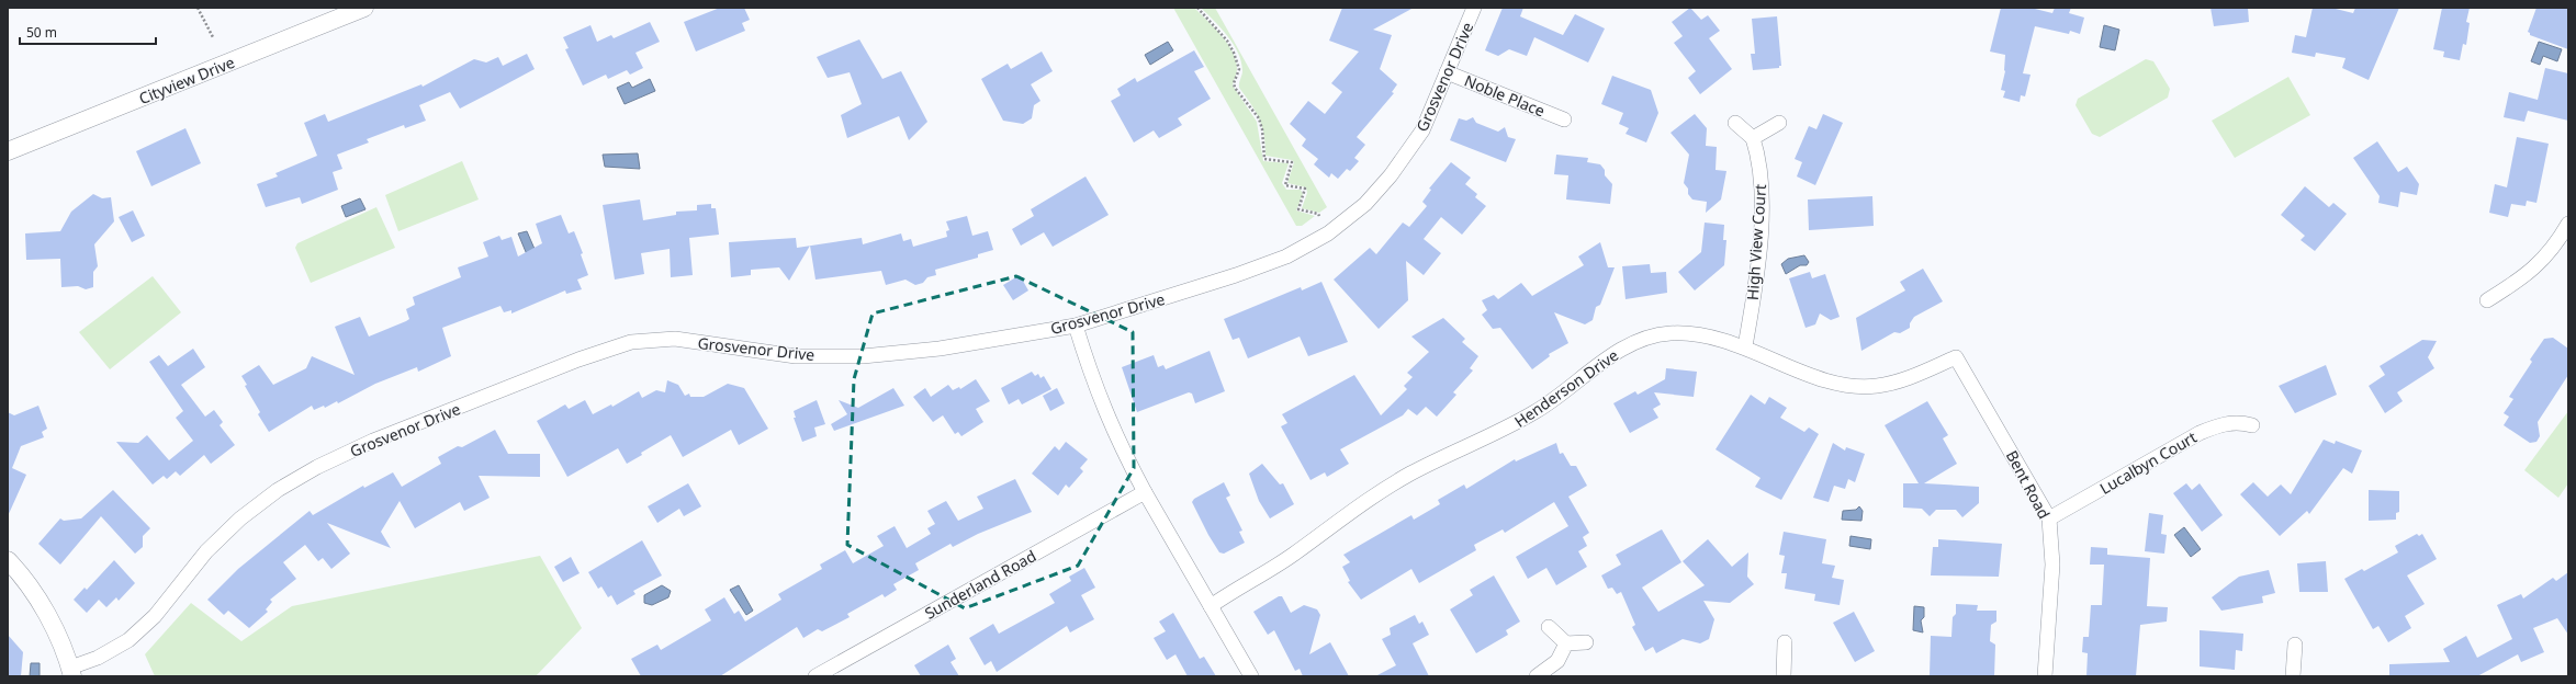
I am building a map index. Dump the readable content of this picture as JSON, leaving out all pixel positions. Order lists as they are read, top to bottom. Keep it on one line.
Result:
{"streets":{"street":["Grosvenor Drive","Cityview Drive","Noble Place","High View Court","Henderson Drive","Lucalbyn Court","Bent Road","Sunderland Road"]},"crossings":[["Grosvenor Drive","Noble Place"],["High View Court","Henderson Drive"],["Henderson Drive","Bent Road"],["Lucalbyn Court","Bent Road"]],"scale_bar":"50 m"}
